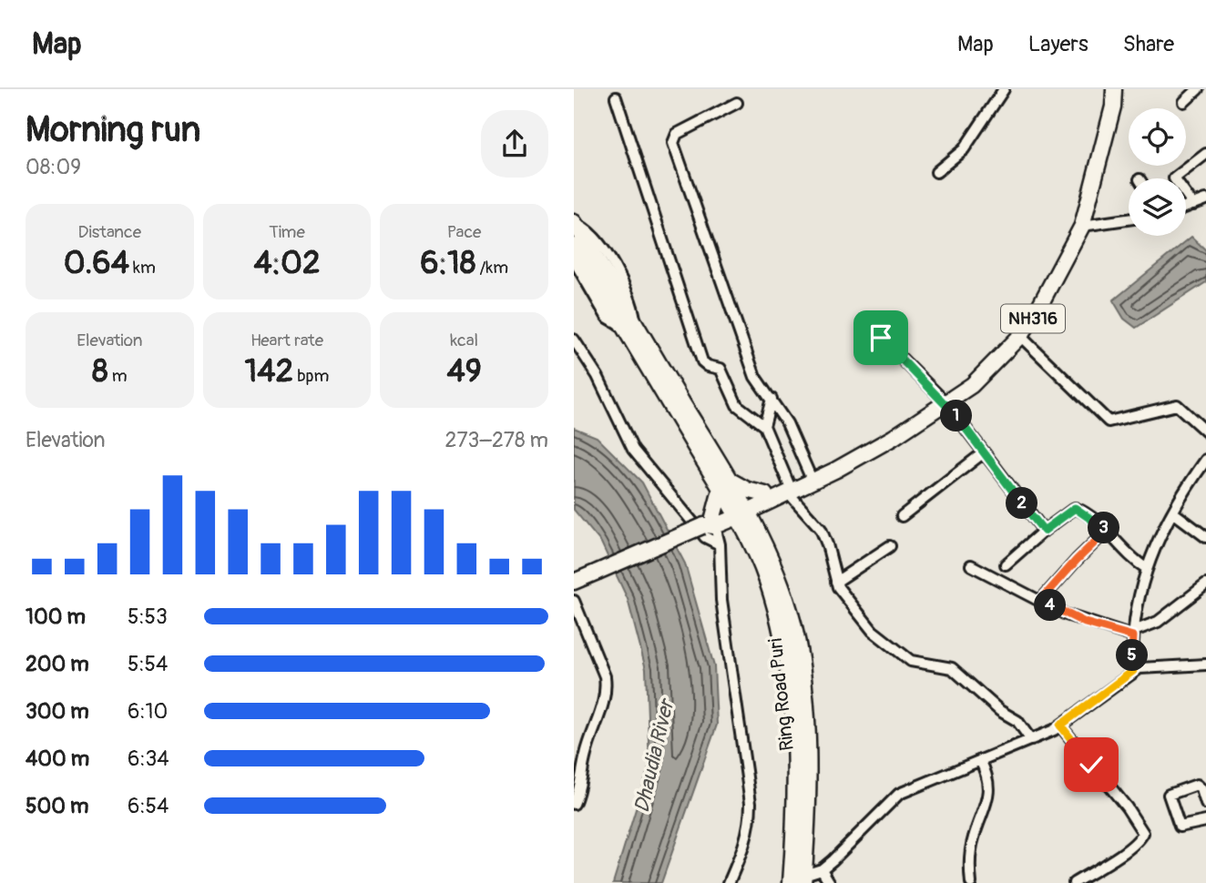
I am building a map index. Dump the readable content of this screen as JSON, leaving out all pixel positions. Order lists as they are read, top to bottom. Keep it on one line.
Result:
{"streets":{"highway":["NH316","Ring Road Puri"]},"crossings":[["NH316","Ring Road Puri"]],"water":["Dhaudia River"],"page":{"header":"Map","nav":["Map","Layers","Share"],"heading":["Morning run","08:09"],"stats":[["Distance","0.64 km"],["Time","4:02"],["Pace","6:18 /km"],["Elevation","8 m"],["Heart rate","142 bpm"],["kcal","49"]],"pins":["1","2","3","4","5"],"chart":["Elevation","273–278 m"],"list":[{"name":"100 m","note":"5:53"},{"name":"200 m","note":"5:54"},{"name":"300 m","note":"6:10"},{"name":"400 m","note":"6:34"},{"name":"500 m","note":"6:54"}]}}
